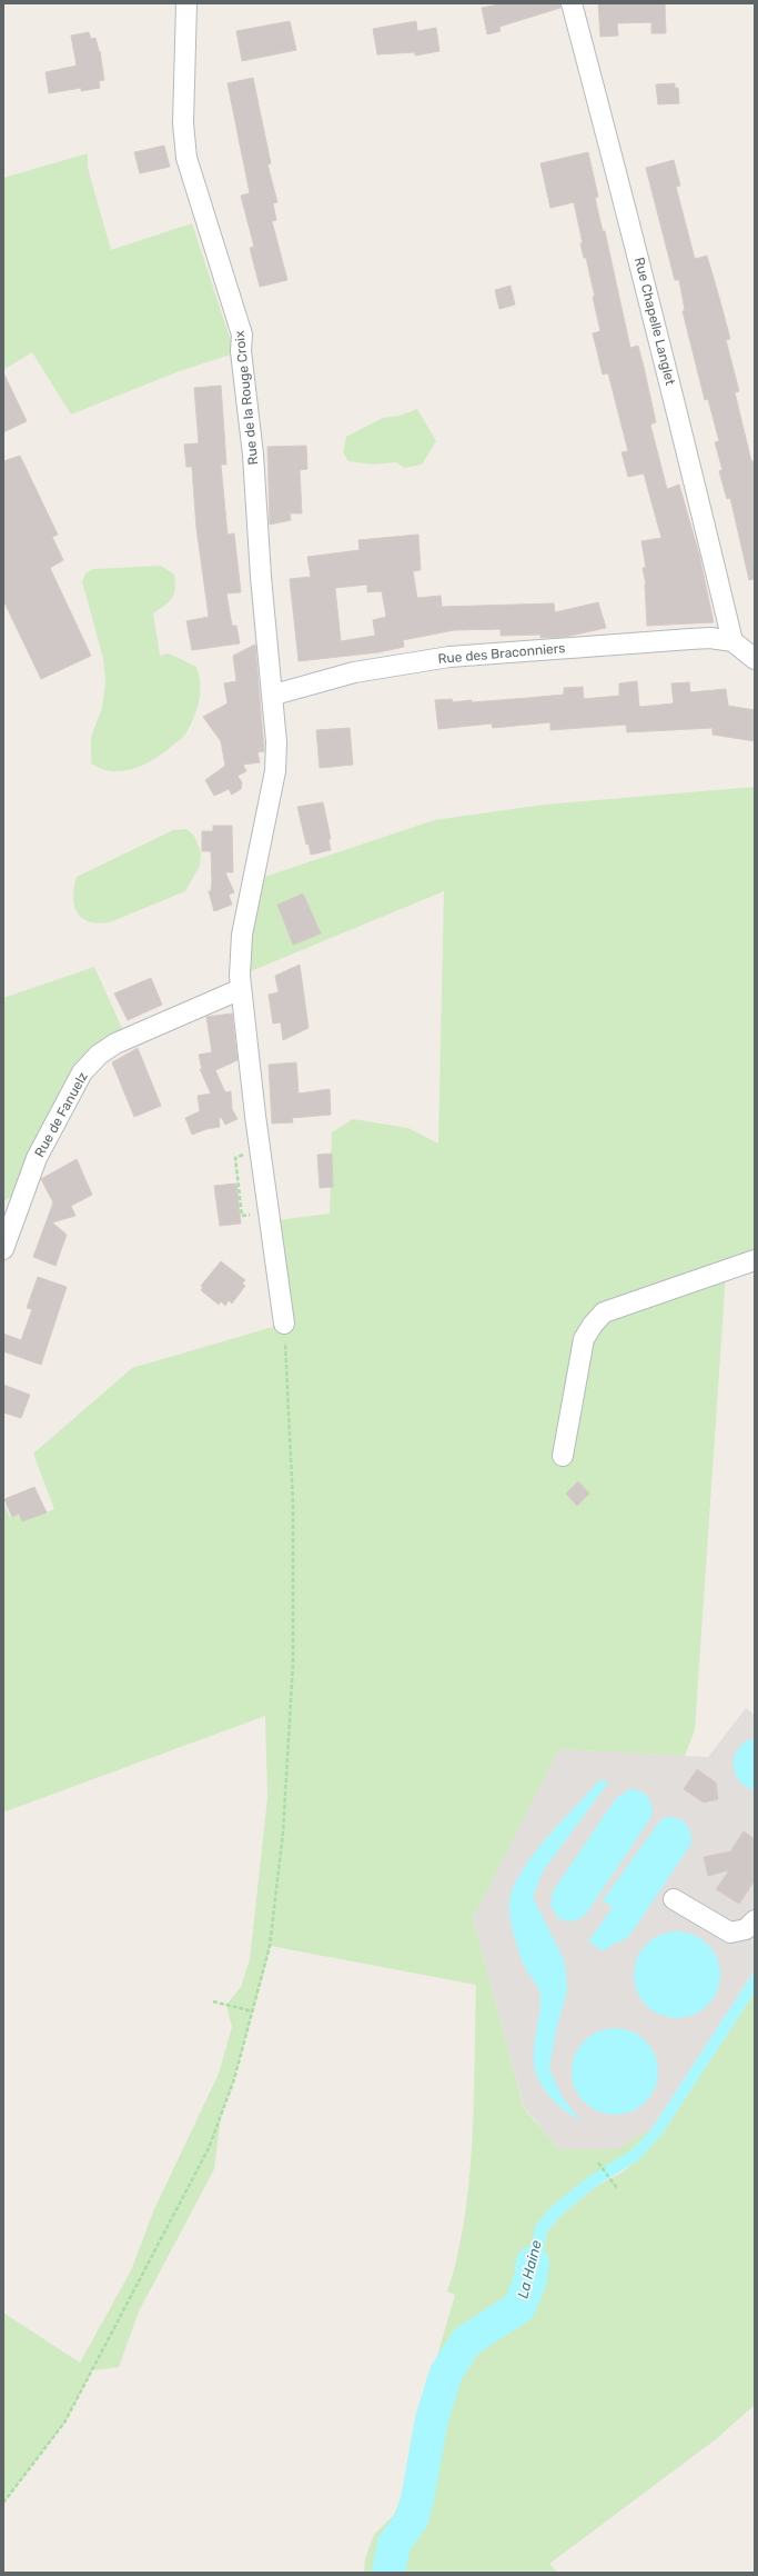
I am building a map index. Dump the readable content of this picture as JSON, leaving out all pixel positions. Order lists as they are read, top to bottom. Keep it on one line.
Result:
{"streets":{"street":["Rue Chapelle Langlet","Rue de la Rouge Croix","Rue des Braconniers","Rue de Fanuelz"]},"crossings":[["Rue Chapelle Langlet","Rue des Braconniers"],["Rue de la Rouge Croix","Rue des Braconniers"],["Rue de la Rouge Croix","Rue de Fanuelz"]],"water":["La Haine"]}
